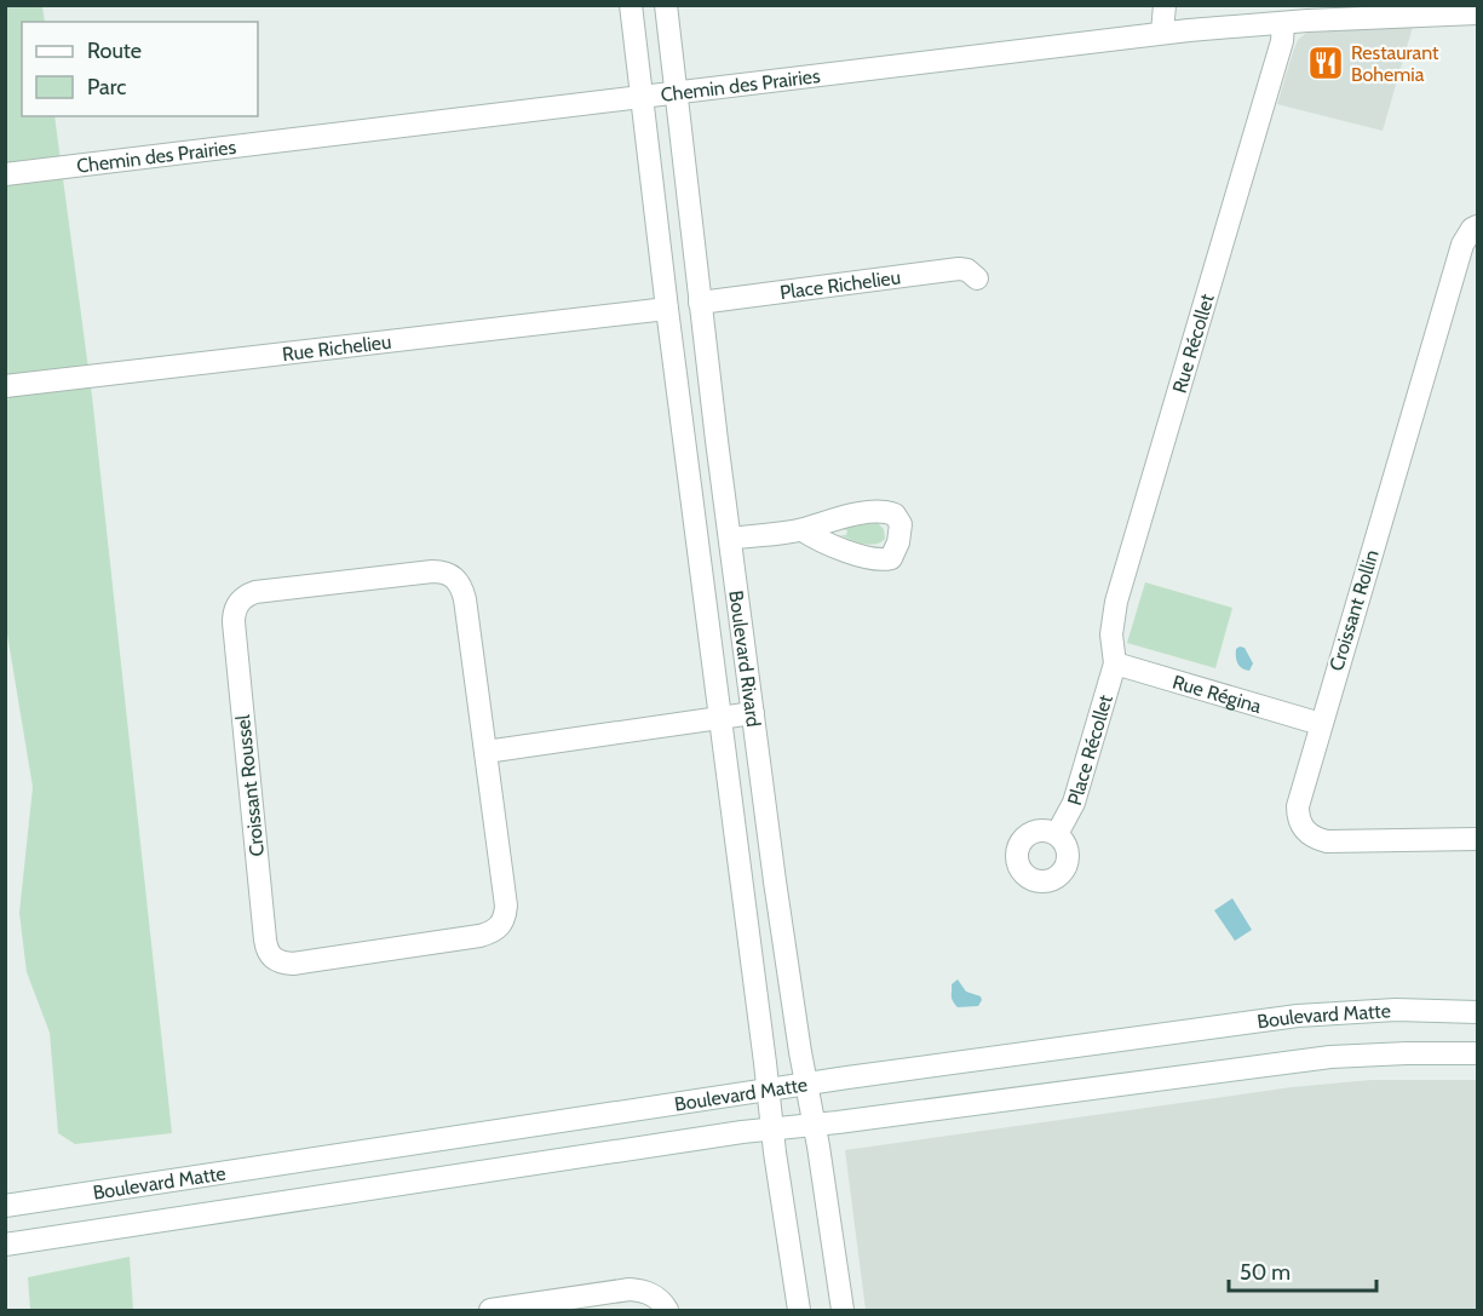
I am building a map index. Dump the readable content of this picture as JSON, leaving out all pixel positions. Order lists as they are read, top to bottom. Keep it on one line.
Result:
{"streets":{"street":["Chemin des Prairies","Place Richelieu","Rue Récollet","Rue Richelieu","Croissant Rollin","Boulevard Rivard","Rue Régina","Place Récollet","Croissant Roussel","Boulevard Matte"]},"crossings":[["Chemin des Prairies","Rue Récollet"],["Chemin des Prairies","Boulevard Rivard"],["Place Richelieu","Boulevard Rivard"],["Rue Récollet","Rue Régina"],["Rue Récollet","Place Récollet"],["Rue Richelieu","Boulevard Rivard"],["Croissant Rollin","Rue Régina"],["Boulevard Rivard","Boulevard Matte"],["Rue Régina","Place Récollet"]],"places":{"restaurant":["Restaurant Bohemia"]},"legend":["Route","Parc"],"scale_bar":"50 m"}
